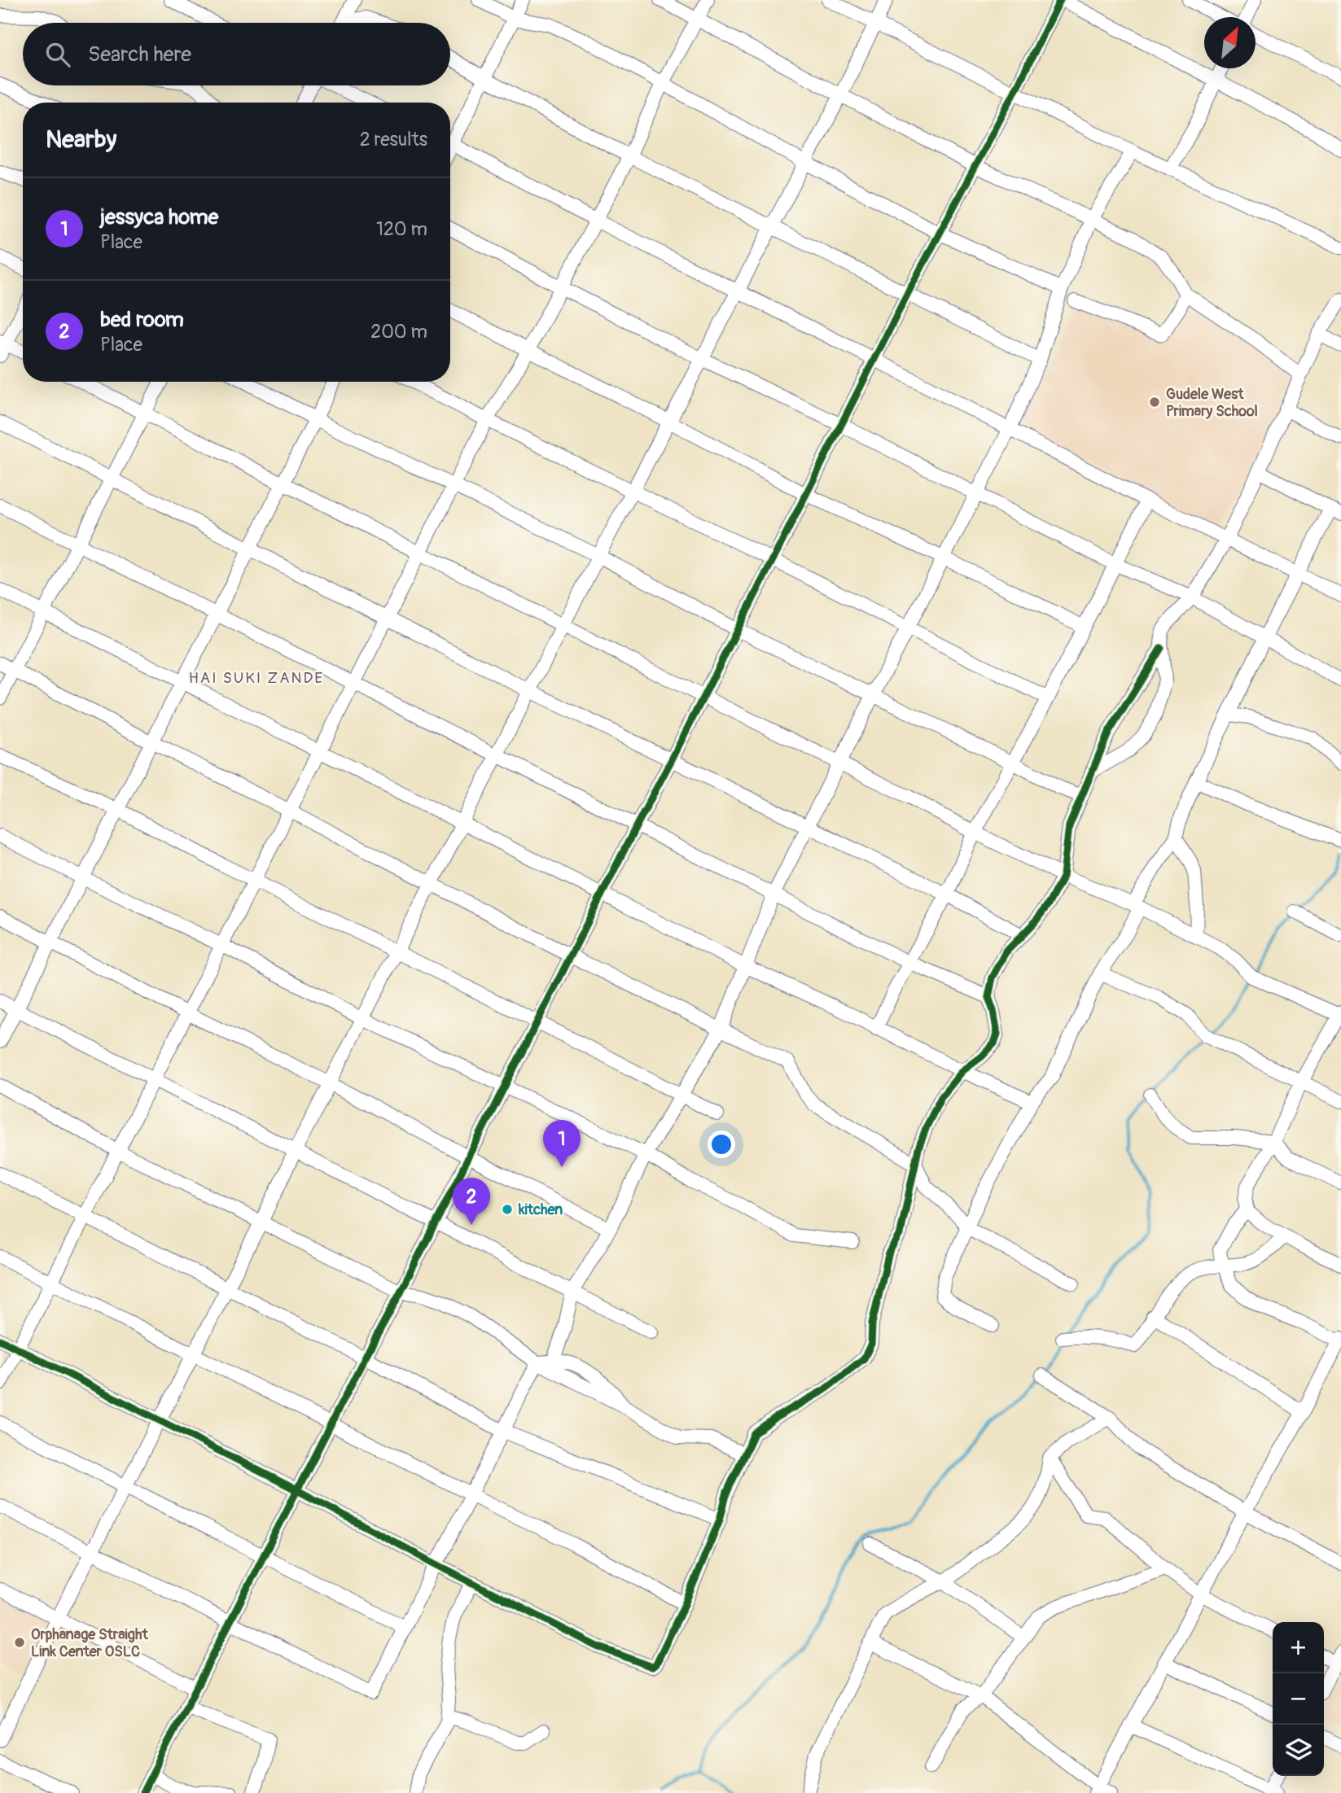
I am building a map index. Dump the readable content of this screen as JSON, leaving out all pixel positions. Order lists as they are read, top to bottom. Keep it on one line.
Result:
{"districts":["HAI SUKI ZANDE"],"places":["Gudele West Primary School","kitchen","Orphanage Straight Link Center OSLC"],"north":"top right","page":{"search":"Search here","heading":["Nearby","2 results"],"list":[{"mark":"1","name":"jessyca home","note":"Place","value":"120 m"},{"mark":"2","name":"bed room","note":"Place","value":"200 m"}],"pins":["1","2"],"map_buttons":["+","−"]}}
